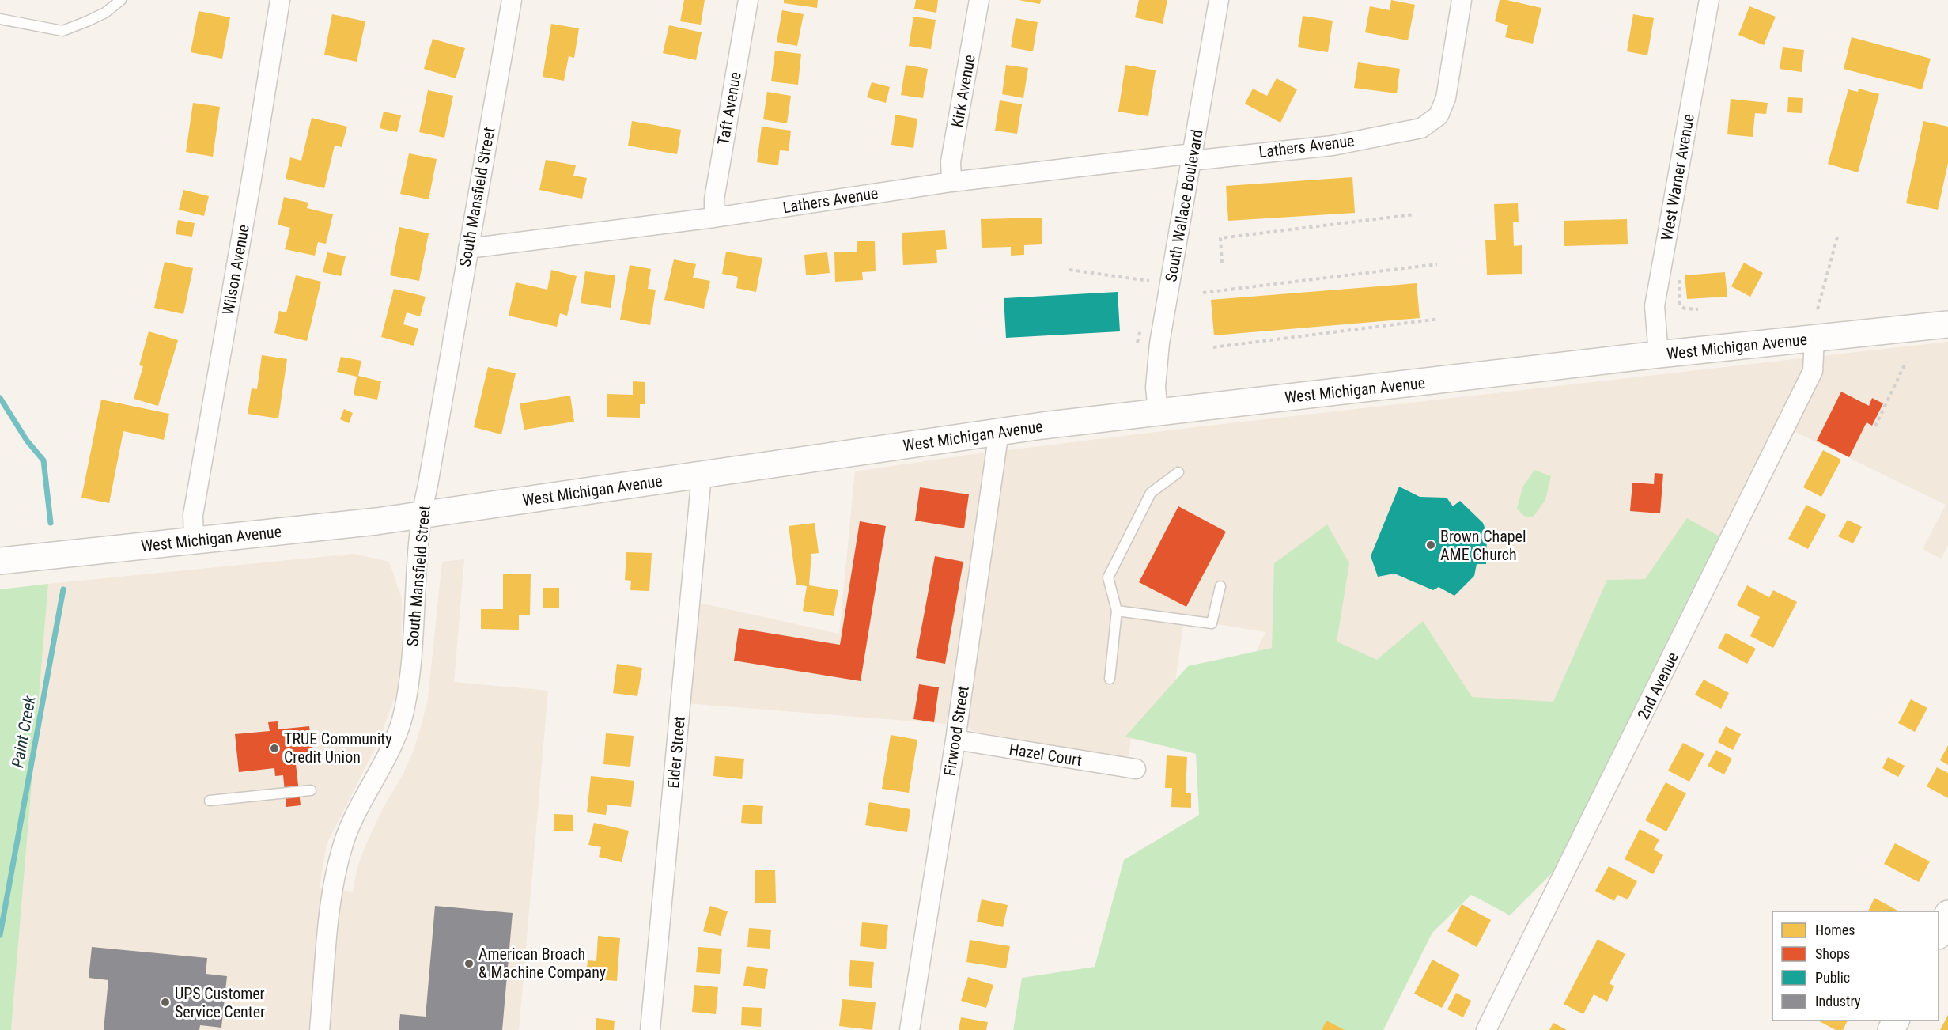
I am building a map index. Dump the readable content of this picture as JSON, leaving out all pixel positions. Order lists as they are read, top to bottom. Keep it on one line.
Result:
{"streets":{"main road":["West Michigan Avenue"],"street":["Kirk Avenue","Taft Avenue","Lathers Avenue","West Warner Avenue","South Mansfield Street","South Wallace Boulevard","Wilson Avenue","2nd Avenue","Firwood Street","Elder Street","Hazel Court"]},"crossings":[["Kirk Avenue","Lathers Avenue"],["Taft Avenue","Lathers Avenue"],["Lathers Avenue","South Mansfield Street"],["Lathers Avenue","South Wallace Boulevard"],["West Warner Avenue","West Michigan Avenue"],["South Mansfield Street","West Michigan Avenue"],["South Wallace Boulevard","West Michigan Avenue"],["Wilson Avenue","West Michigan Avenue"],["West Michigan Avenue","2nd Avenue"],["West Michigan Avenue","Firwood Street"],["West Michigan Avenue","Elder Street"],["Firwood Street","Hazel Court"]],"water":["Paint Creek"],"places":["Brown Chapel AME Church","TRUE Community Credit Union","American Broach & Machine Company","UPS Customer Service Center"],"legend":["Homes","Shops","Public","Industry"]}
